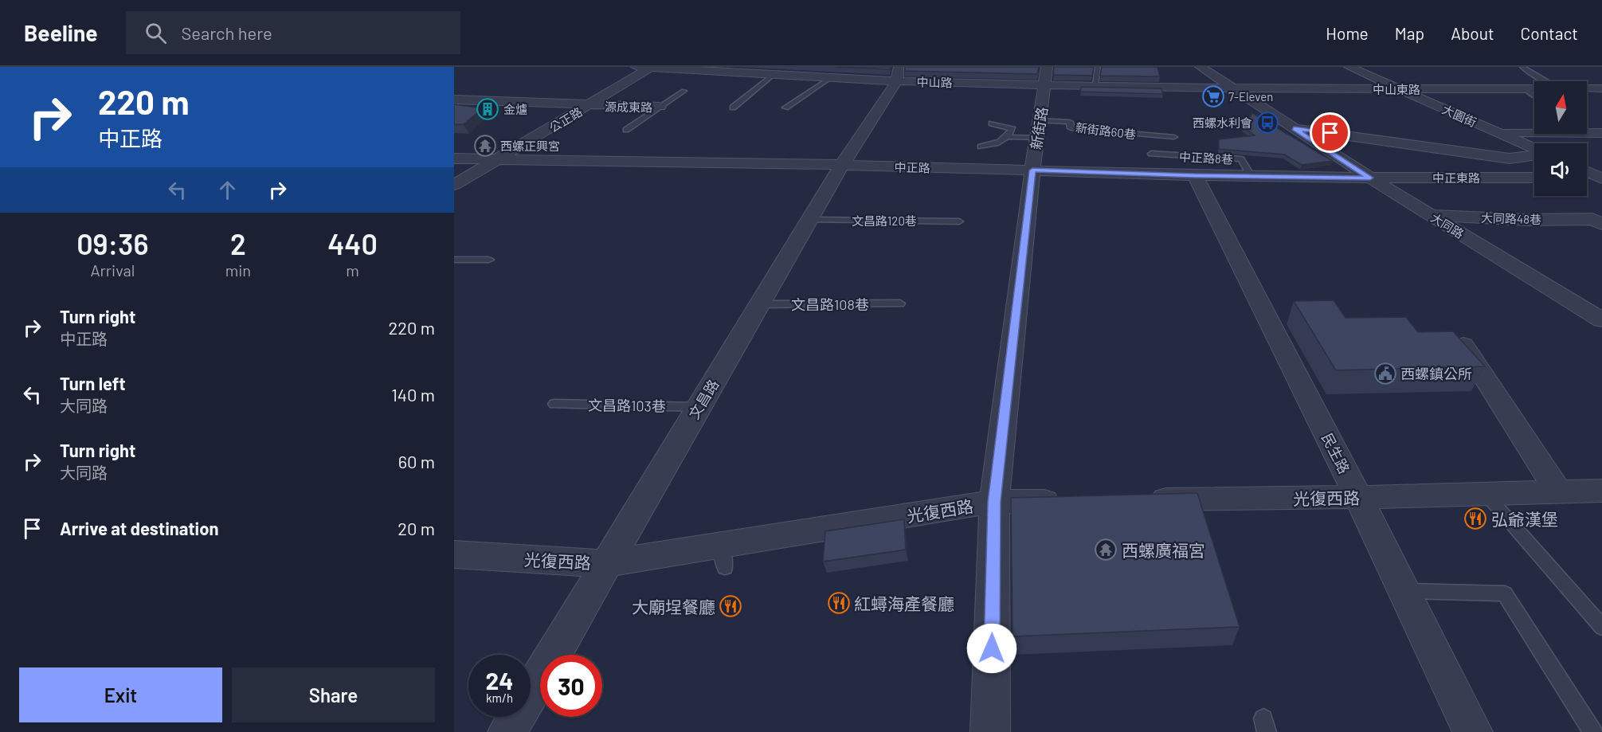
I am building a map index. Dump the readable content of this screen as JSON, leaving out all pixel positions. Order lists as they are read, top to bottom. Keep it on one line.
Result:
{"streets":{"street":["中山路","中山東路","源成東路","大園街","公正路","新街路","中正路","中正東路","大同路48巷","大同路","文昌路","民生路","光復西路"],"lane":["新街路60巷","中正路8巷","文昌路120巷","文昌路108巷","文昌路103巷"]},"crossings":[["中山路","中山東路"],["中山路","公正路"],["中山路","新街路"],["中山路","大同路"],["中山路","文昌路"],["中山東路","大園街"],["中山東路","大同路"],["源成東路","公正路"],["公正路","中正路"],["新街路","新街路60巷"],["新街路","中正路"],["新街路","光復西路"],["中正路8巷","中正路"],["中正路","中正東路"],["中正路","大同路"],["中正路","文昌路"],["中正路","民生路"],["中正東路","大同路"],["大同路48巷","大同路"],["文昌路120巷","文昌路"],["文昌路108巷","文昌路"],["文昌路","文昌路103巷"],["文昌路","光復西路"],["民生路","光復西路"]],"places":{"supermarket":["7-Eleven"],"building":["金爐"],"bus stop":["西螺水利會"],"temple":["西螺正興宮","西螺廣福宮"],"public building":["西螺鎮公所"],"restaurant":["弘爺漢堡","紅蟳海產餐廳","大廟埕餐廳"]},"north":"top","page":{"header":"Beeline","search":"Search here","nav":["Home","Map","About","Contact"],"turn":["220 m","中正路"],"eta":["09:36","Arrival","2","min","440","m"],"list":[{"name":"Turn right","note":"中正路","value":"220 m"},{"name":"Turn left","note":"大同路","value":"140 m"},{"name":"Turn right","note":"大同路","value":"60 m"},{"name":"Arrive at destination","value":"20 m"}],"speed":"24 km/h","limit":"30","buttons":["Exit","Share"]}}
